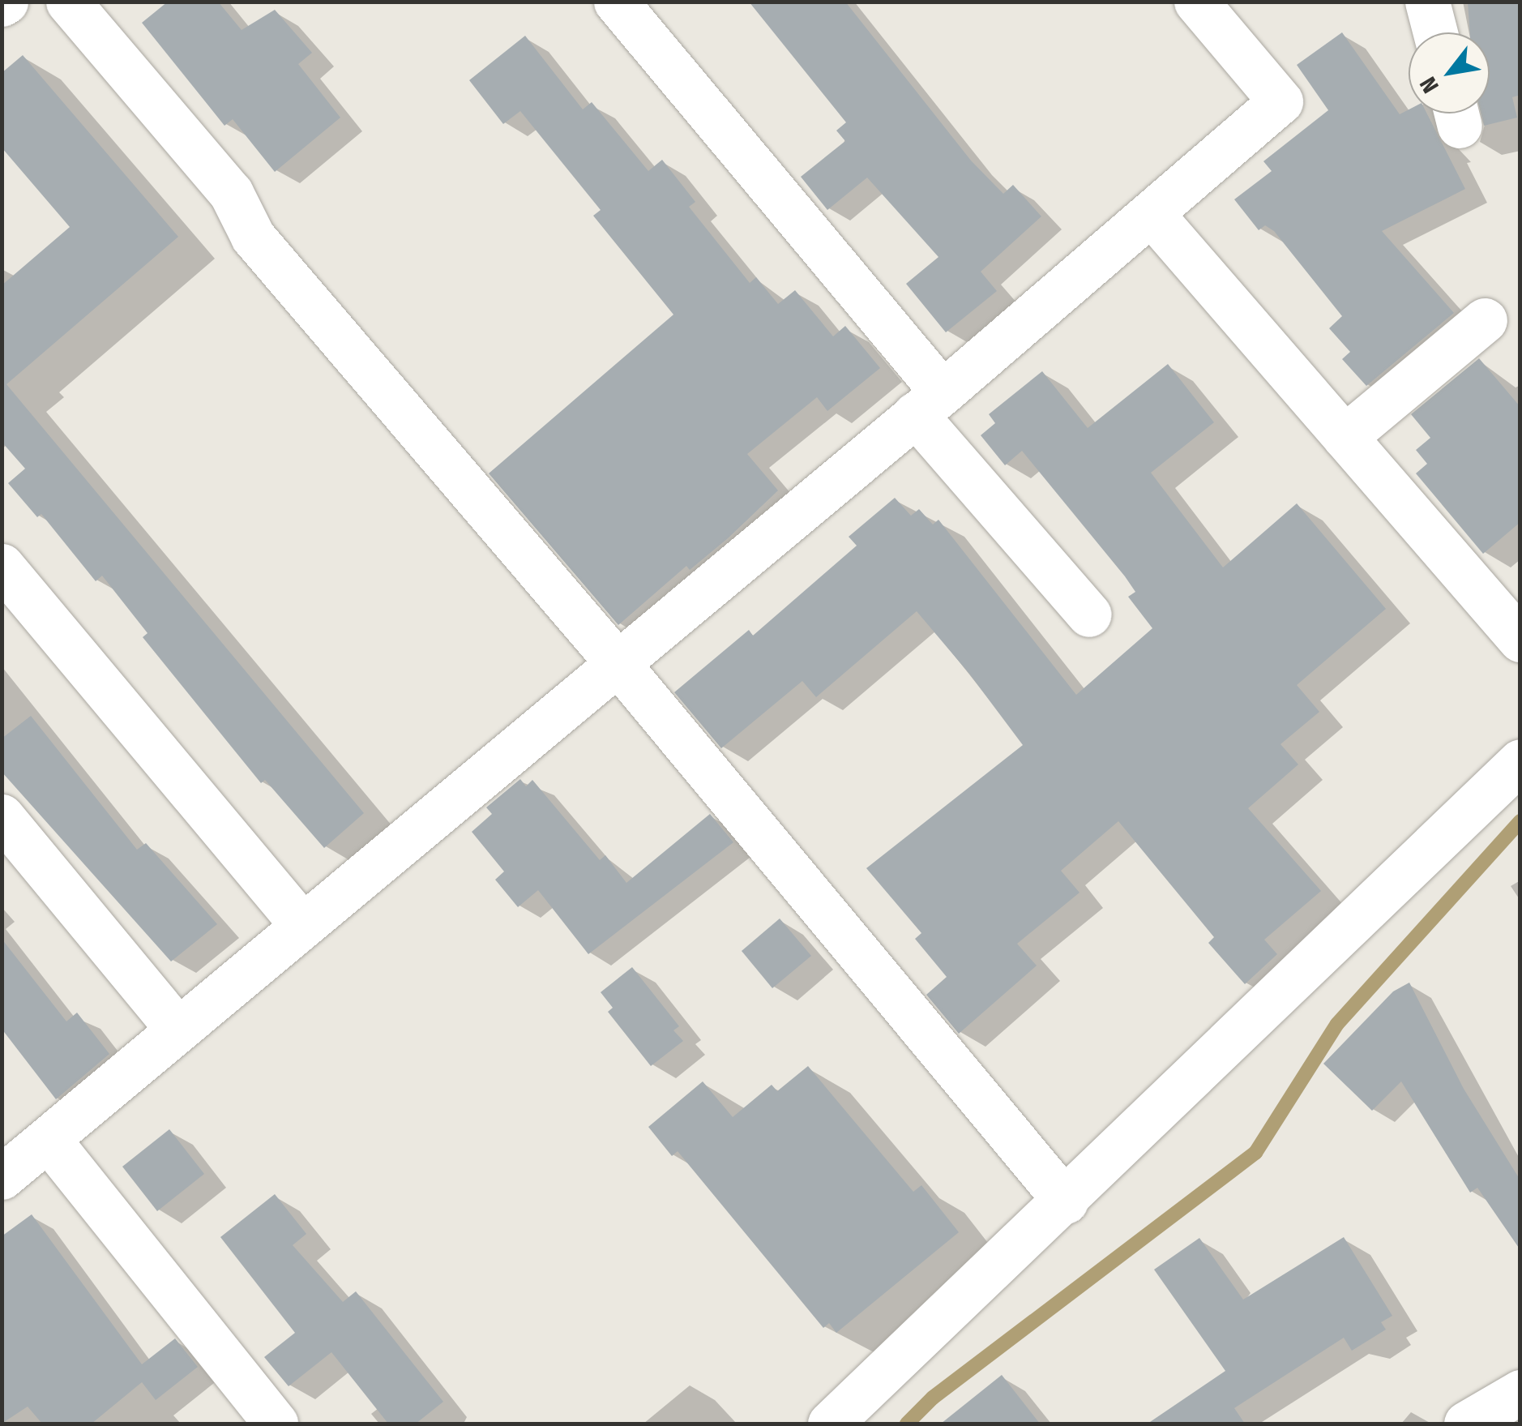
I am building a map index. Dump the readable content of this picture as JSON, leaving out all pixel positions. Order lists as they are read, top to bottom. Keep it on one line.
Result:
{"north":"bottom left"}
